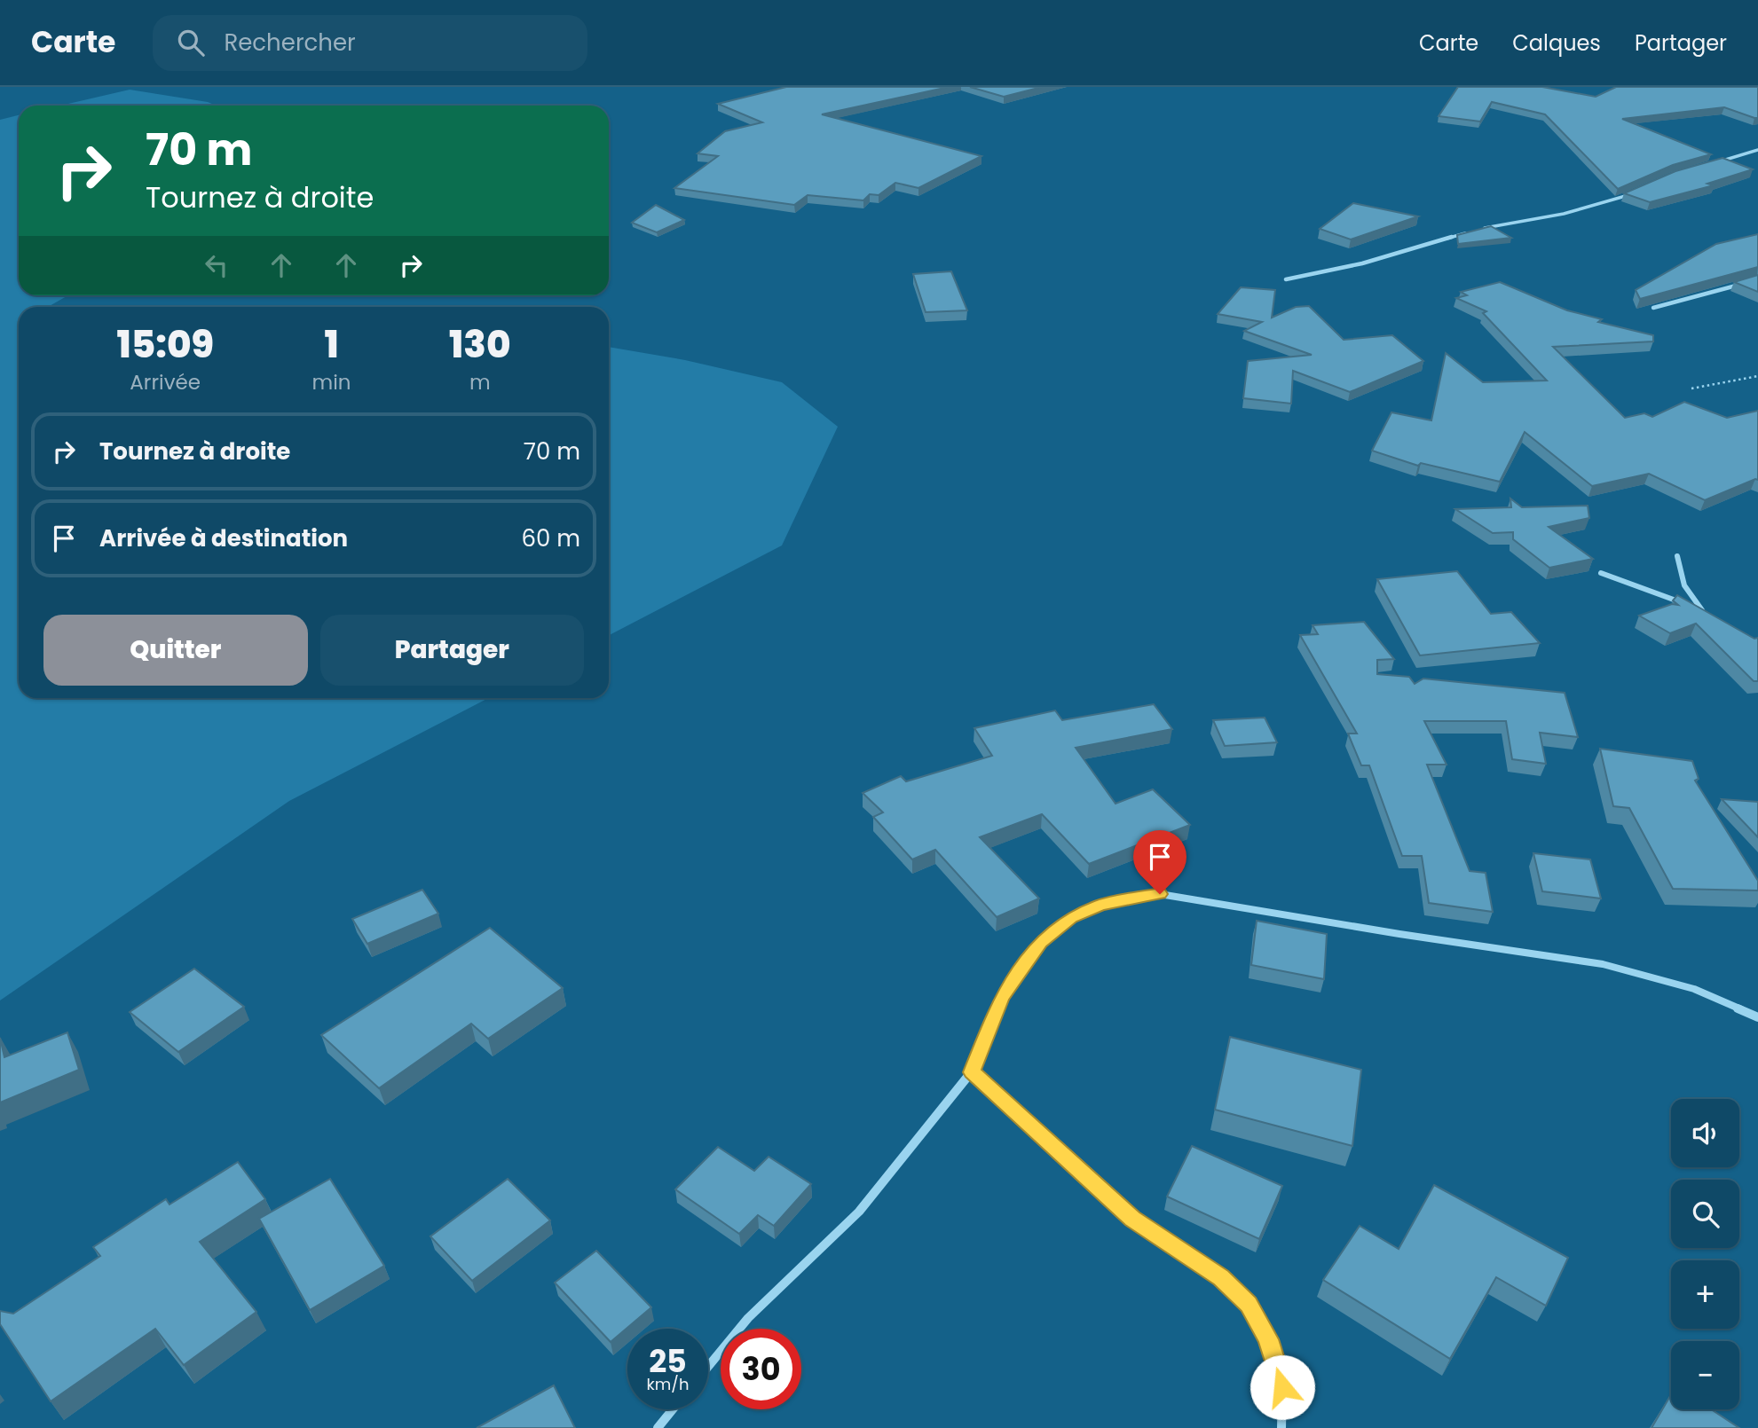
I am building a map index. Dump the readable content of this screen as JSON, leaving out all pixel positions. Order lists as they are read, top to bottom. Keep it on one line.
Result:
{"page":{"header":"Carte","search":"Rechercher","nav":["Carte","Calques","Partager"],"turn":["70 m","Tournez à droite"],"eta":["15:09","Arrivée","1","min","130","m"],"list":[{"name":"Tournez à droite","value":"70 m"},{"name":"Arrivée à destination","value":"60 m"}],"buttons":["Quitter","Partager"],"map_buttons":["+","−"],"speed":"25 km/h","limit":"30"}}
